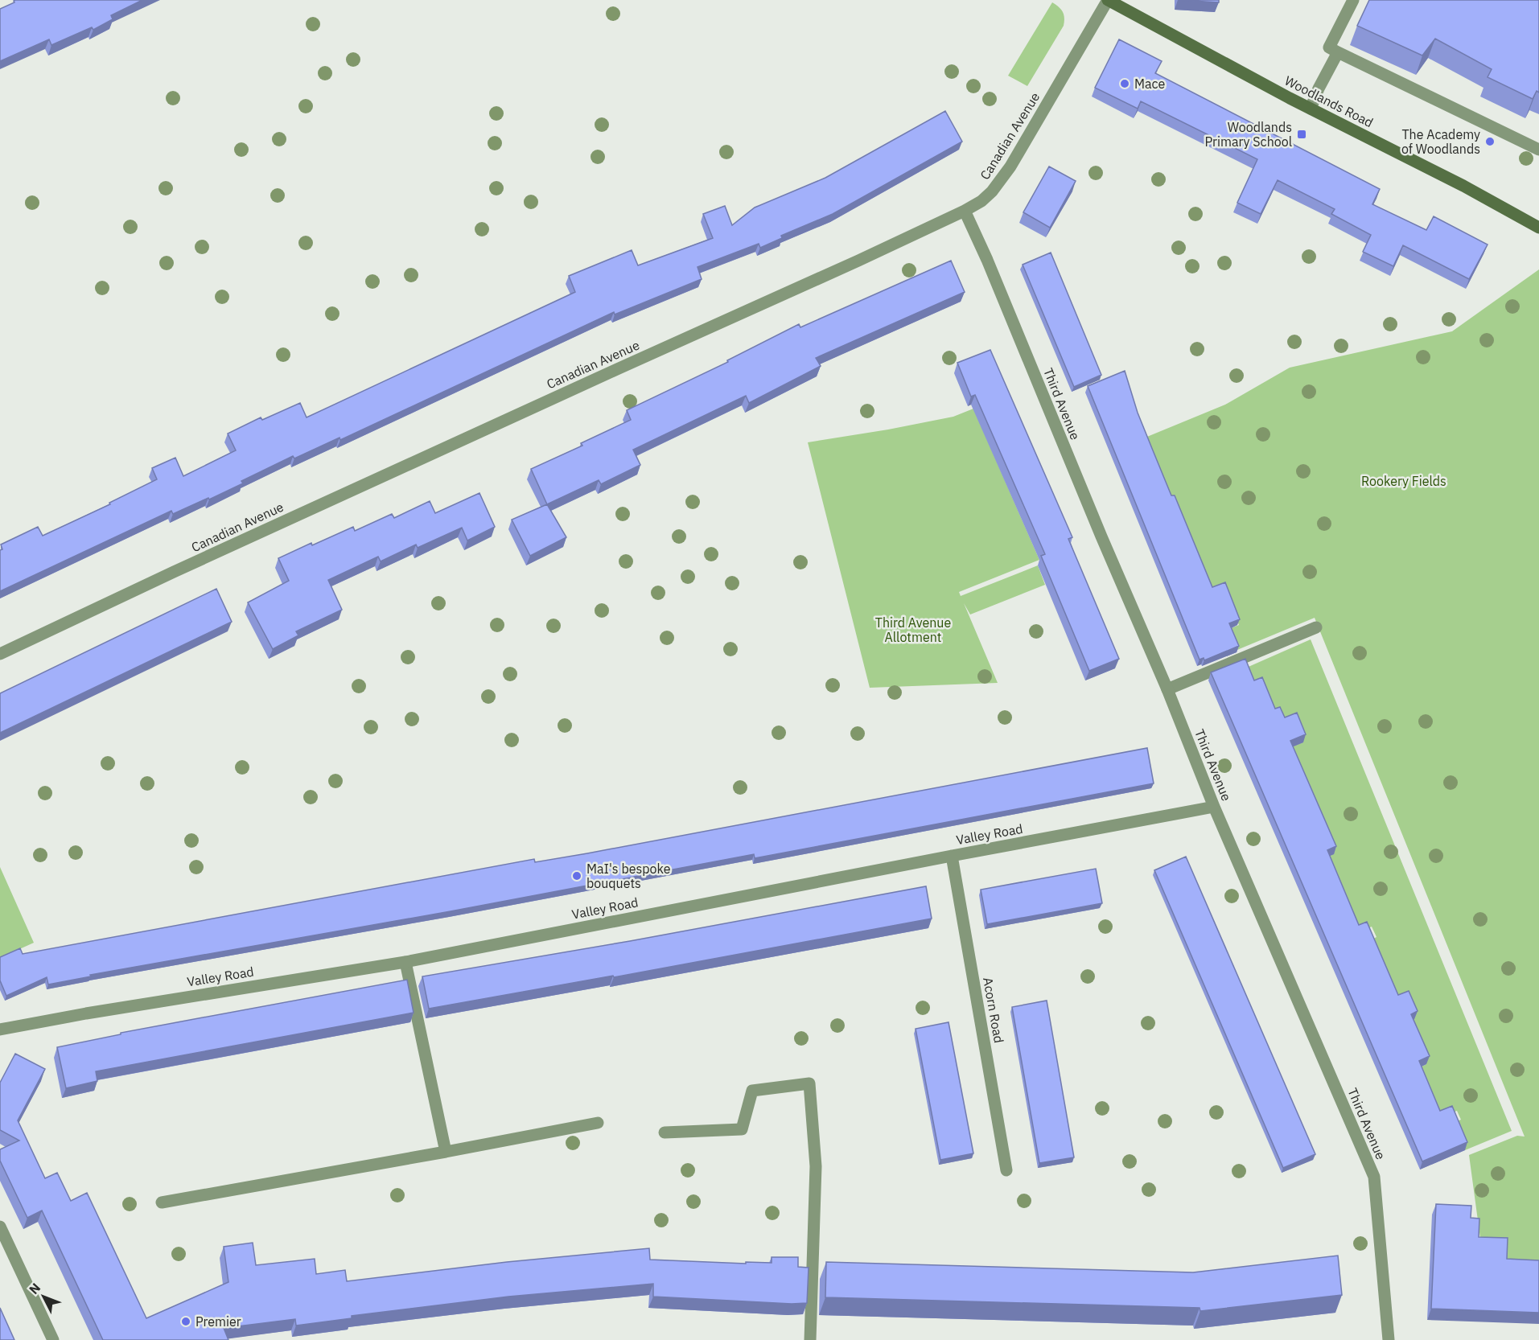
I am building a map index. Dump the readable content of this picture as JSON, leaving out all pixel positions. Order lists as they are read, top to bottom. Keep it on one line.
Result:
{"streets":{"street":["Woodlands Road","Canadian Avenue","Third Avenue","Valley Road","Acorn Road"]},"crossings":[["Woodlands Road","Canadian Avenue"],["Canadian Avenue","Third Avenue"],["Third Avenue","Valley Road"],["Valley Road","Acorn Road"]],"parks":["Rookery Fields","Third Avenue Allotment"],"places":{"other":["Mace","The Academy of Woodlands","MaI's bespoke bouquets","Premier"],"transit":["Woodlands Primary School"]},"north":"top left"}
